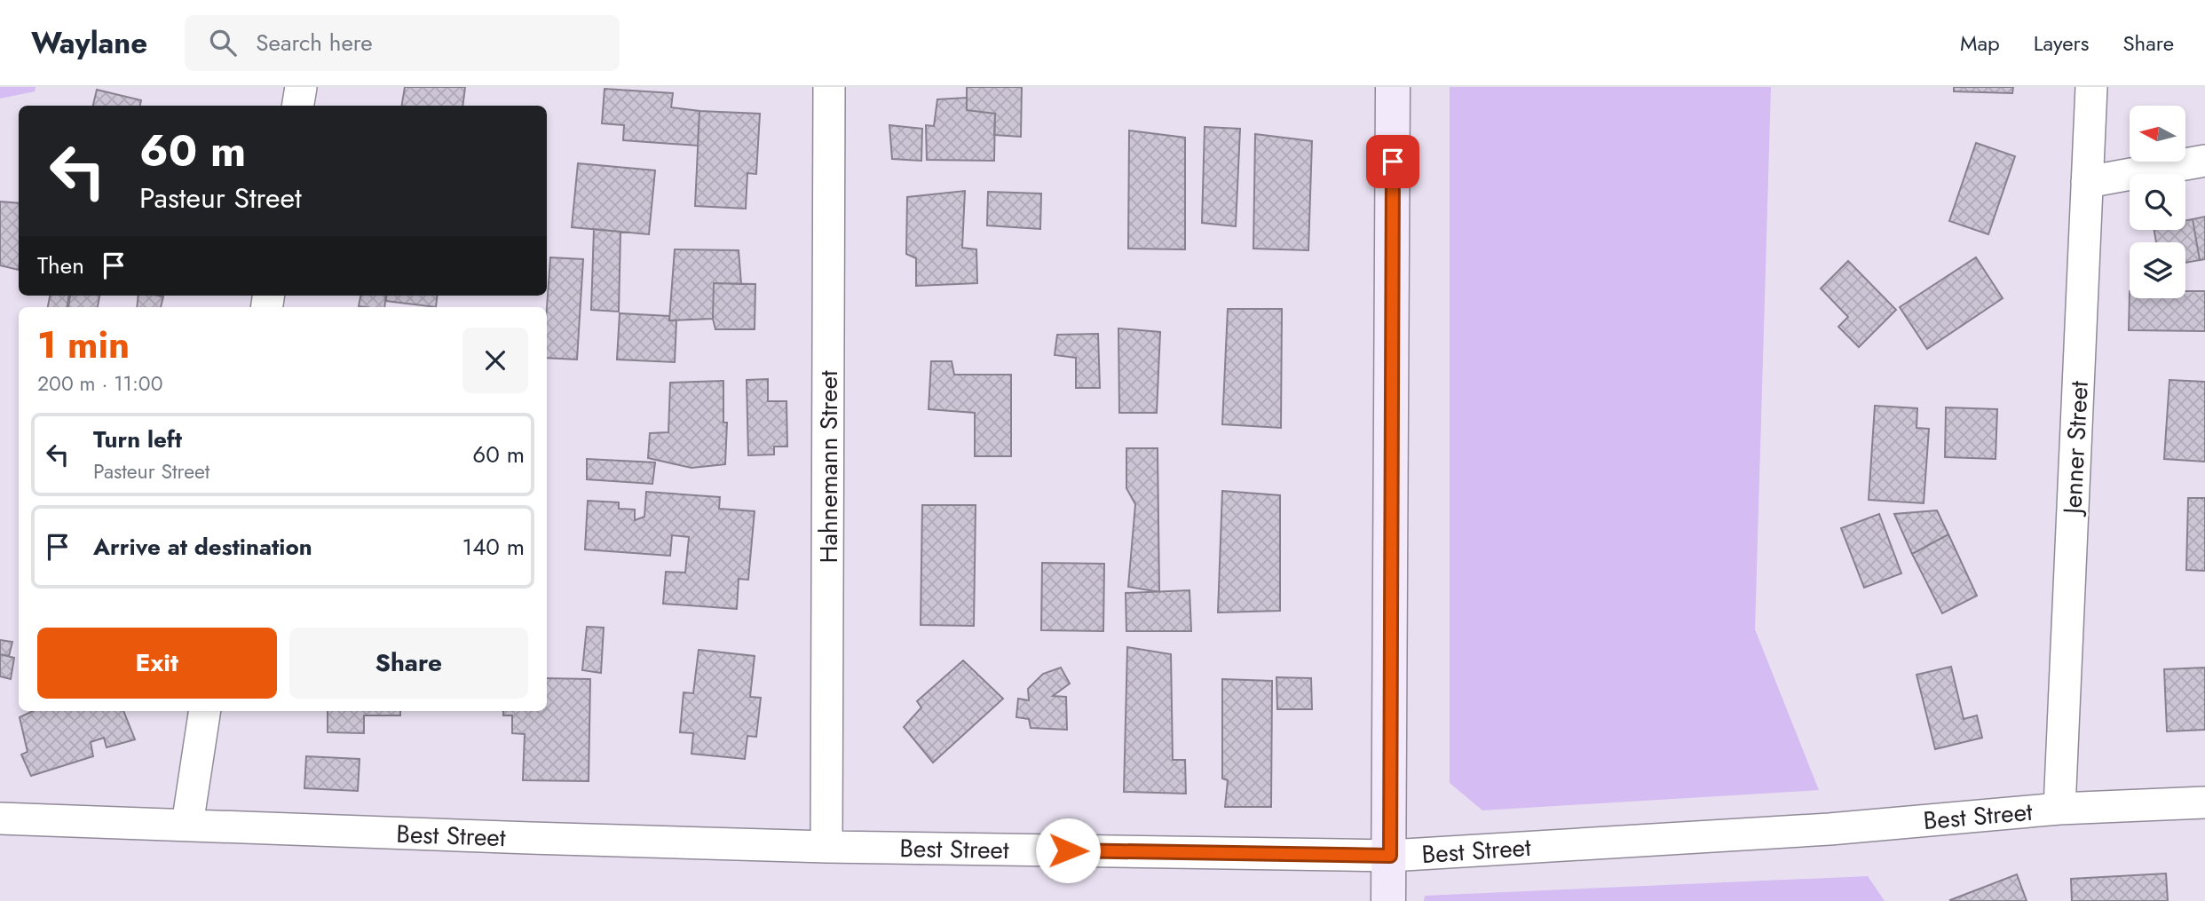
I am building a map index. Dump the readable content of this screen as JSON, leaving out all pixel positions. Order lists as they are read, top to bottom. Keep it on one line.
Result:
{"streets":{"street":["Jenner Street","Hahnemann Street","Best Street"]},"crossings":[["Jenner Street","Best Street"],["Hahnemann Street","Best Street"]],"north":"left","page":{"header":"Waylane","search":"Search here","nav":["Map","Layers","Share"],"turn":["60 m","Pasteur Street"],"then":"Then","heading":["1 min","200 m · 11:00"],"list":[{"name":"Turn left","note":"Pasteur Street","value":"60 m"},{"name":"Arrive at destination","value":"140 m"}],"buttons":["Exit","Share"]}}
